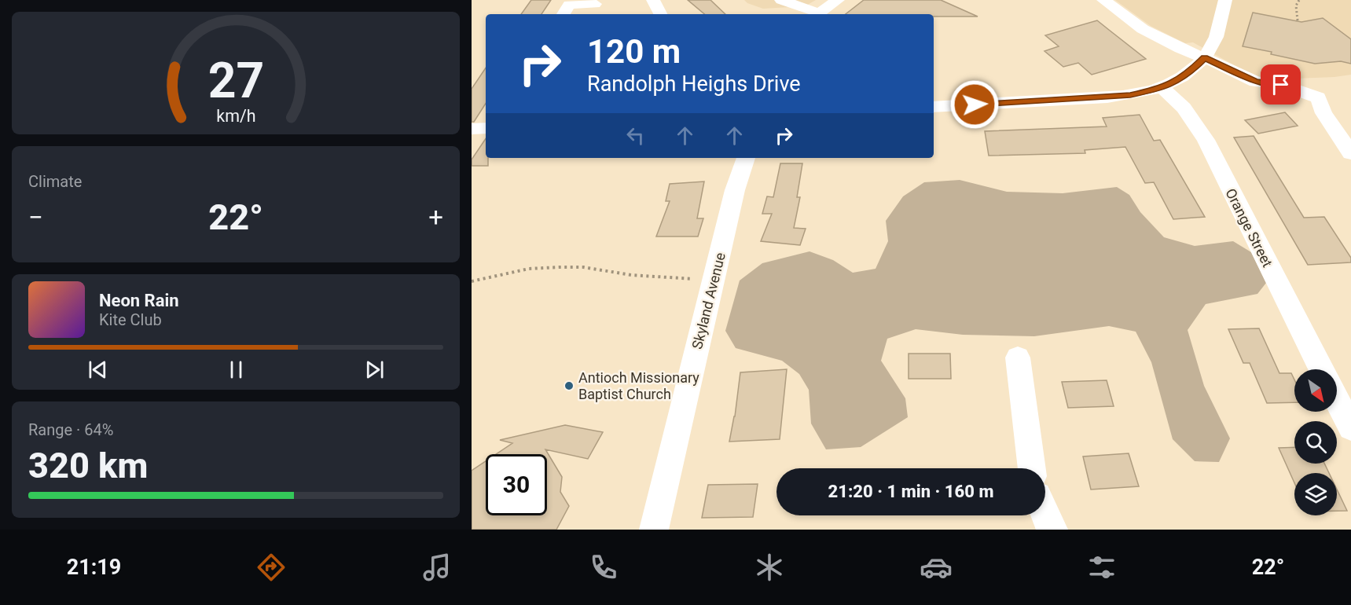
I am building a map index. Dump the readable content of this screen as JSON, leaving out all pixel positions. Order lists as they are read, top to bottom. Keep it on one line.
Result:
{"streets":{"street":["Orange Street","Skyland Avenue"]},"places":["Antioch Missionary Baptist Church"],"north":"bottom right","page":{"turn":["120 m","Randolph Heighs Drive"],"tile":["Climate",["Range · 64%","320 km"]],"heat":["−","22°","+"],"song":["Neon Rain","Kite Club"],"limit":"30","trip":"21:20 · 1 min · 160 m","tabs":["21:19","22°"],"gauge":["27","km/h"]}}
